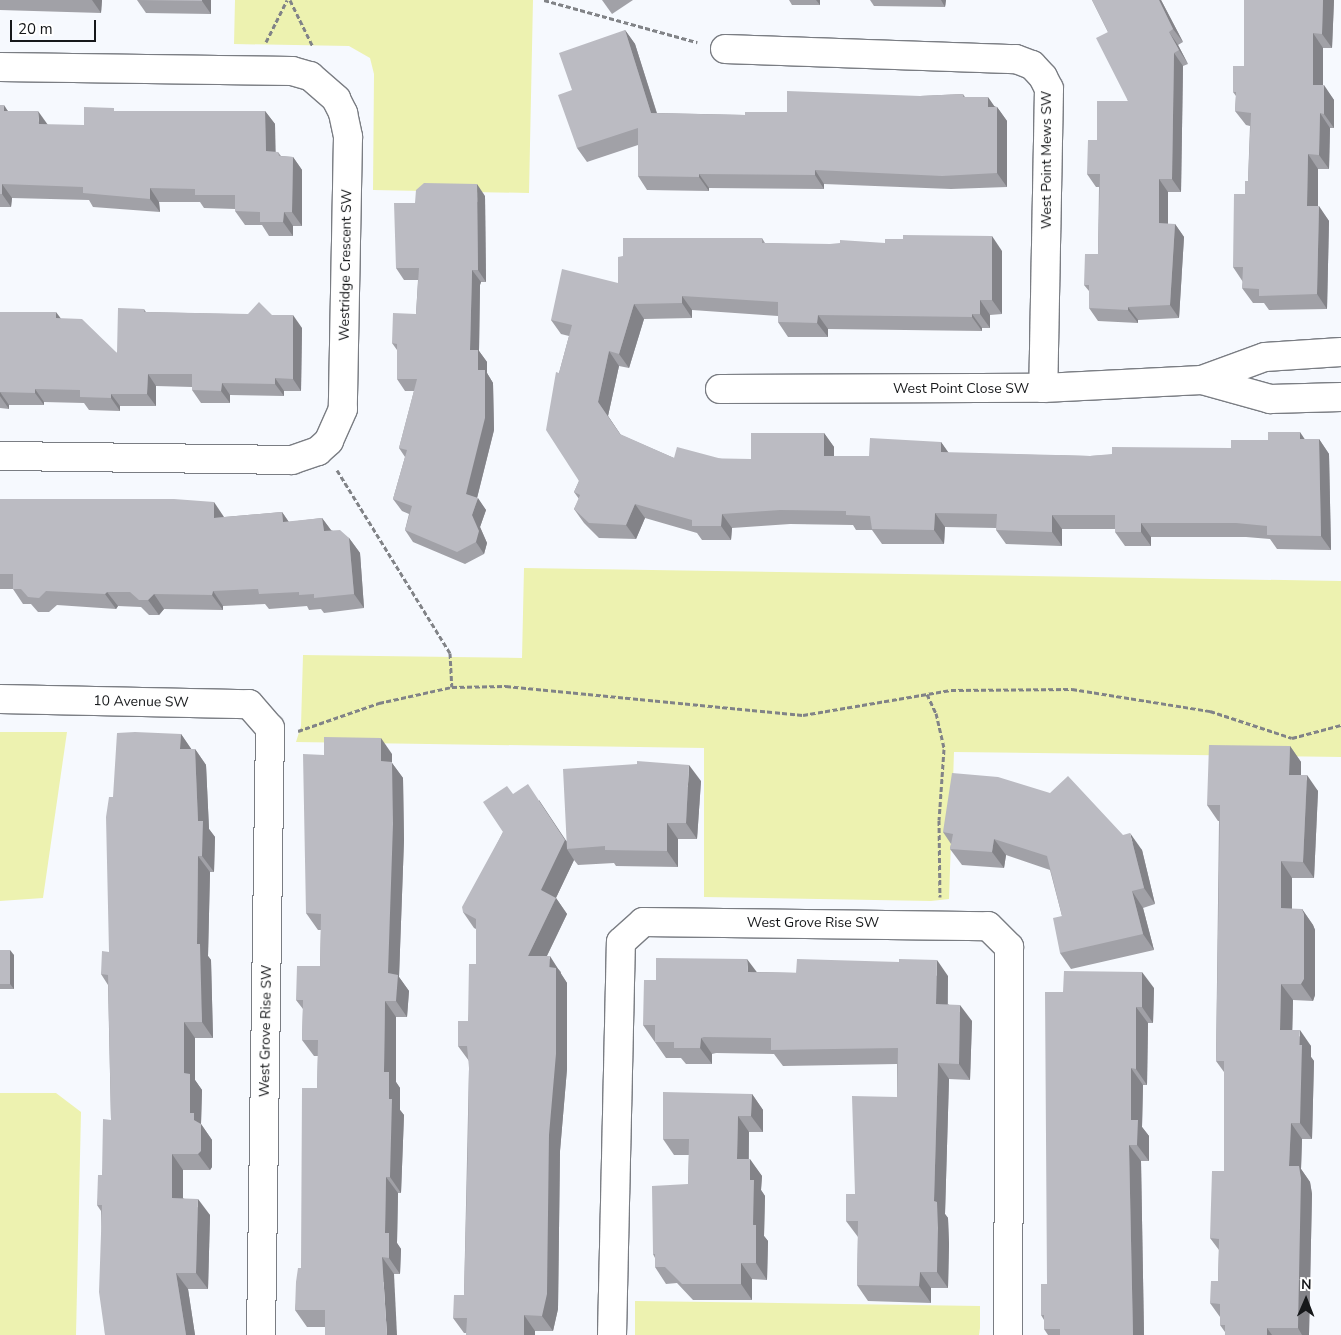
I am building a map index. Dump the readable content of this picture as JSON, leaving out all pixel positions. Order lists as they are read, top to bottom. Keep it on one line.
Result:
{"streets":{"street":["West Point Mews SW","Westridge Crescent SW","West Point Close SW","10 Avenue SW","West Grove Rise SW"]},"crossings":[["West Point Mews SW","West Point Close SW"],["10 Avenue SW","West Grove Rise SW"]],"scale_bar":"20 m","north":"top"}
